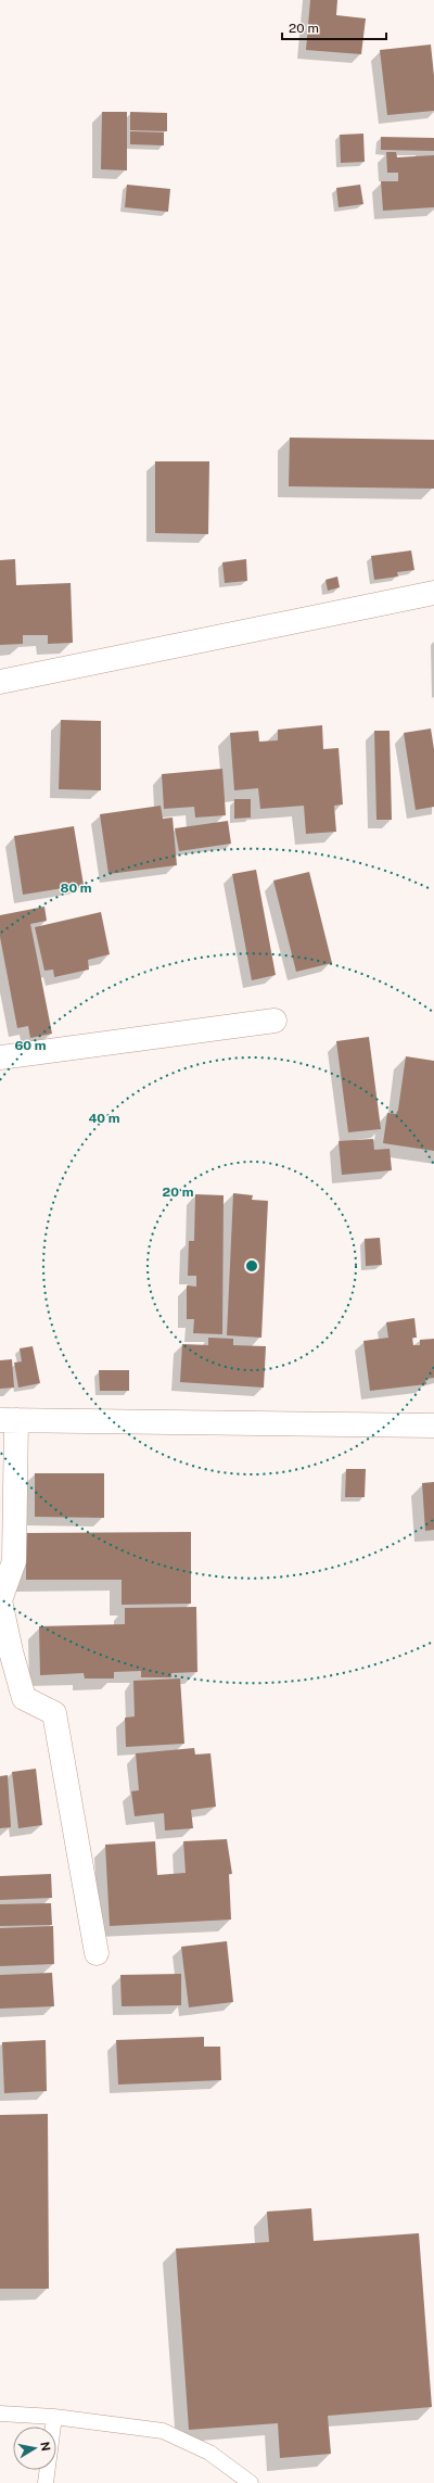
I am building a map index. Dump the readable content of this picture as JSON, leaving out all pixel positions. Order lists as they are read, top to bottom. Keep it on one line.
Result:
{"scale_bar":"20 m","north":"right","rings":["80 m","60 m","40 m","20 m"]}
